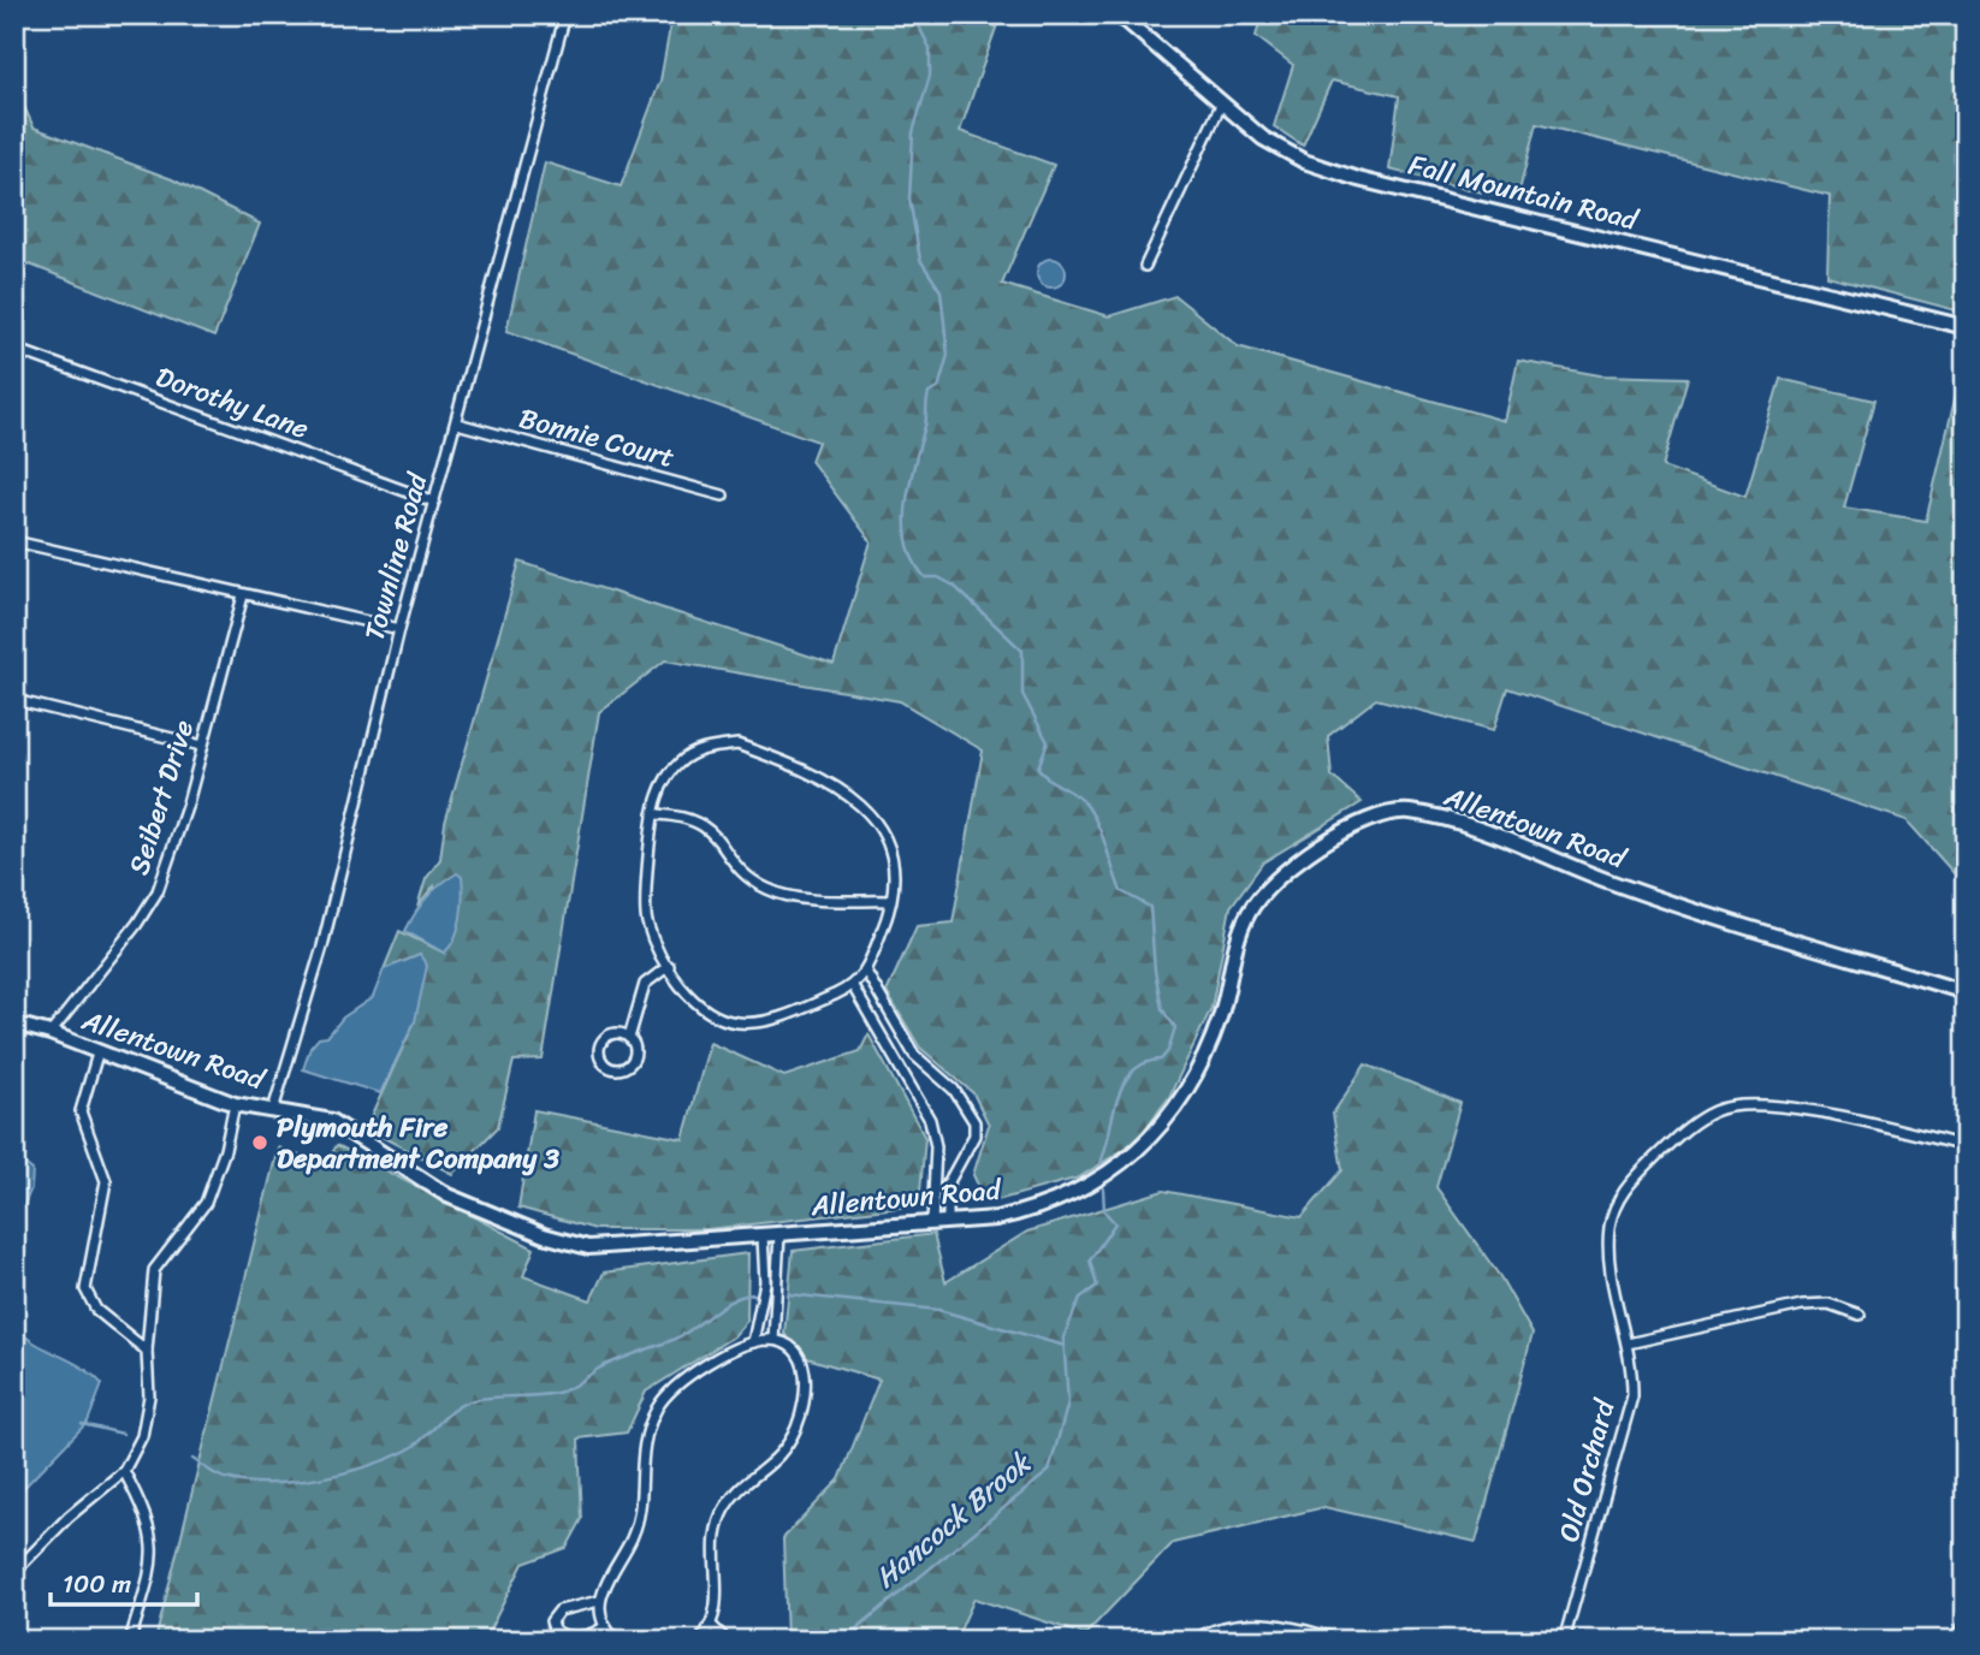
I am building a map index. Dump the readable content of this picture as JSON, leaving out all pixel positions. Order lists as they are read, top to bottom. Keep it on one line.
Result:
{"streets":{"street":["Fall Mountain Road","Dorothy Lane","Bonnie Court","Townline Road","Seibert Drive","Allentown Road","Old Orchard"]},"crossings":[["Dorothy Lane","Townline Road"],["Bonnie Court","Townline Road"],["Townline Road","Allentown Road"],["Seibert Drive","Allentown Road"]],"water":["Hancock Brook"],"places":["Plymouth Fire Department Company 3"],"scale_bar":"100 m"}
